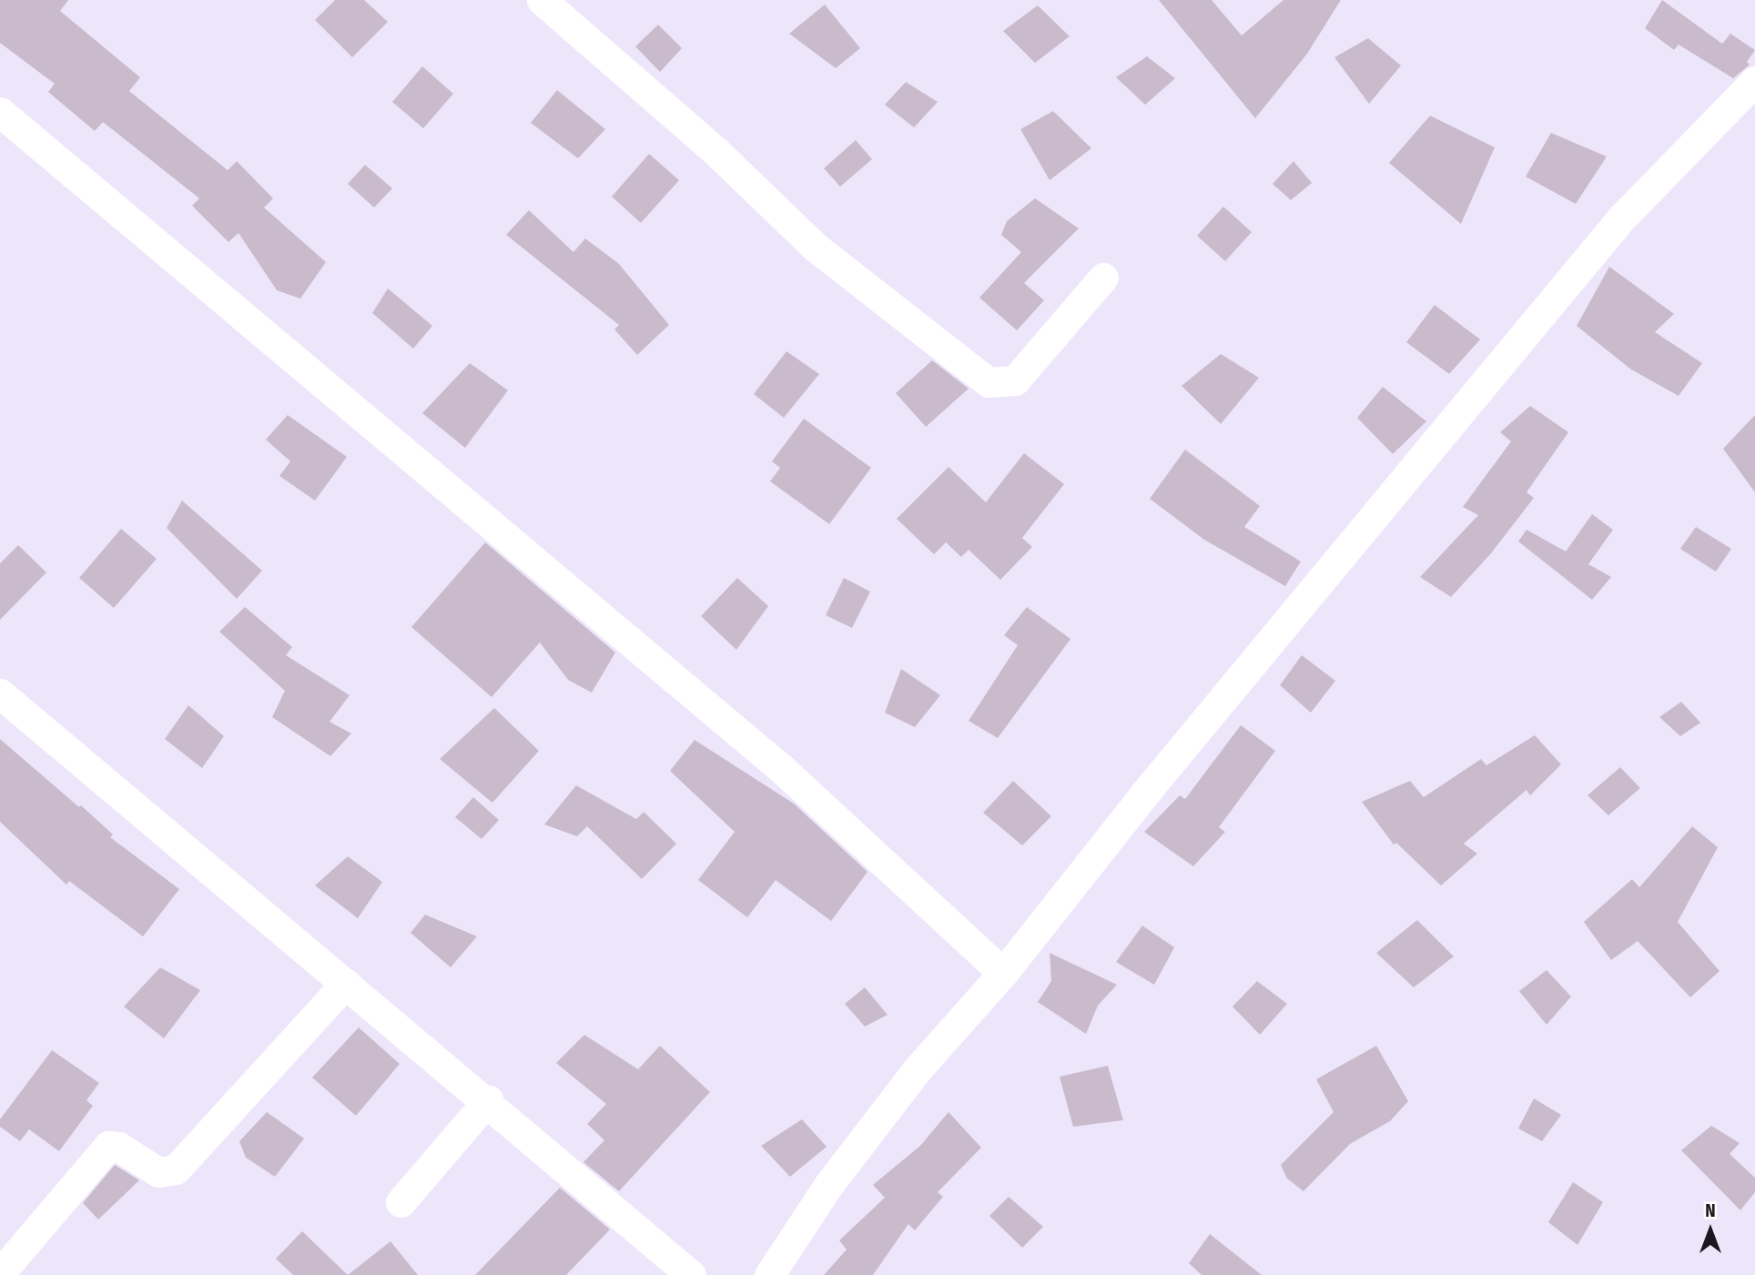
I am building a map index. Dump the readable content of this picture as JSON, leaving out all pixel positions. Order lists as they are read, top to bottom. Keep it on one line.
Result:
{"north":"top"}
